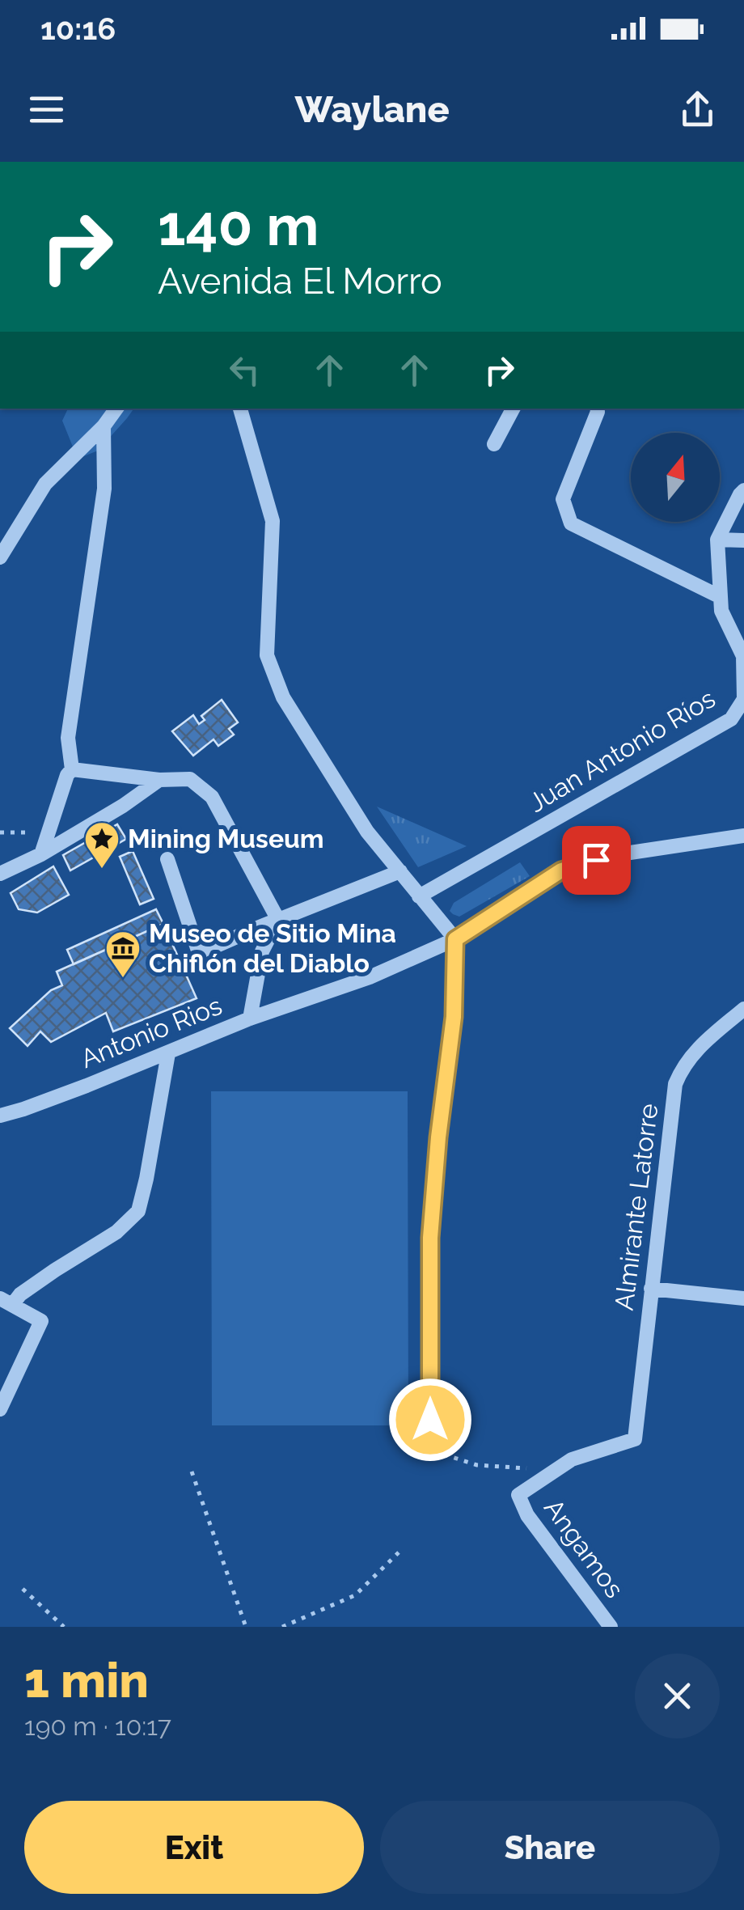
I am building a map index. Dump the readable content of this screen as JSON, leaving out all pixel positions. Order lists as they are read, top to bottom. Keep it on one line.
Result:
{"streets":{"street":["Juan Antonio Ríos","Antonio Rios","Almirante Latorre","Angamos"]},"crossings":[["Almirante Latorre","Angamos"]],"places":{"place":["Mining Museum"],"museum":["Museo de Sitio Mina Chiflón del Diablo"]},"north":"top","page":{"status":"10:16","header":"Waylane","turn":["140 m","Avenida El Morro"],"heading":["1 min","190 m · 10:17"],"buttons":["Exit","Share"]}}
